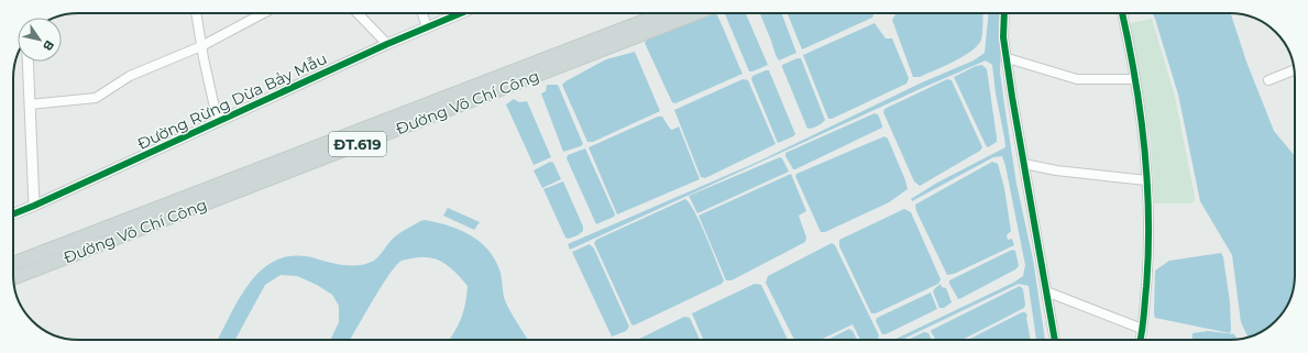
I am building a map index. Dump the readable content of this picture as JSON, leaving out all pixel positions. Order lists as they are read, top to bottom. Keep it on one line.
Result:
{"streets":{"main road":["Đường Võ Chí Công","ĐT.619"],"street":["Đường Rừng Dừa Bảy Mẫu"]},"north":"bottom right"}
